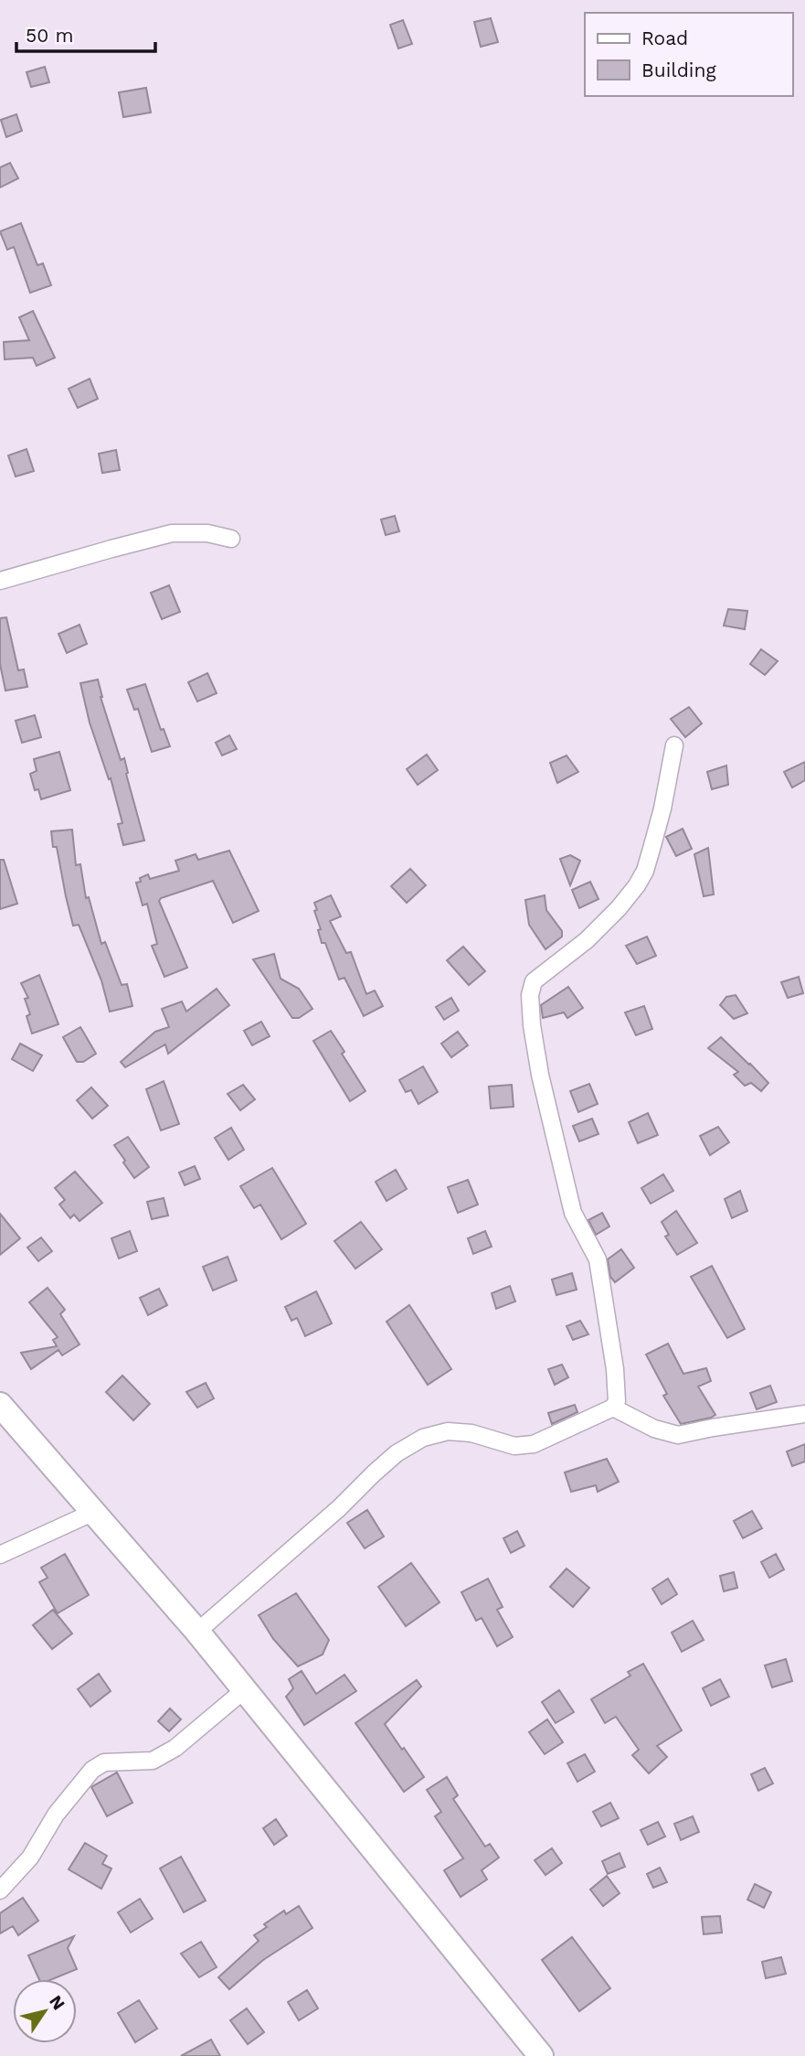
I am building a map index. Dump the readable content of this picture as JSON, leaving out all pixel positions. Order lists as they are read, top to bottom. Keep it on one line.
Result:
{"legend":["Road","Building"],"scale_bar":"50 m","north":"top right"}
